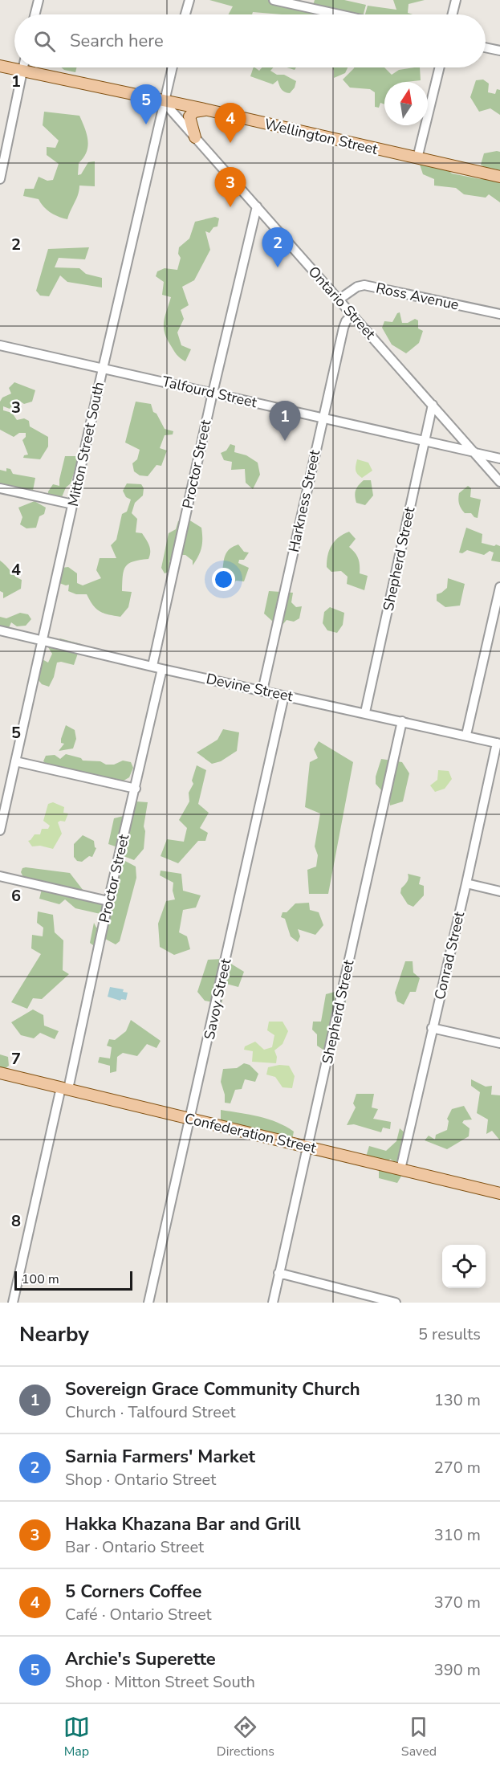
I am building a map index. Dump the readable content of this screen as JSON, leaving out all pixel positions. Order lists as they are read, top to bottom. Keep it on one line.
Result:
{"streets":{"main road":["Wellington Street","Confederation Street"],"street":["Ross Avenue","Ontario Street","Talfourd Street","Mitton Street South","Proctor Street","Harkness Street","Shepherd Street","Devine Street","Conrad Street","Savoy Street"]},"crossings":[["Wellington Street","Ontario Street"],["Wellington Street","Mitton Street South"],["Ross Avenue","Ontario Street"],["Ontario Street","Talfourd Street"],["Ontario Street","Mitton Street South"],["Ontario Street","Proctor Street"],["Ontario Street","Harkness Street"],["Ontario Street","Shepherd Street"],["Talfourd Street","Mitton Street South"],["Talfourd Street","Proctor Street"],["Talfourd Street","Harkness Street"],["Talfourd Street","Shepherd Street"],["Mitton Street South","Devine Street"],["Proctor Street","Devine Street"],["Proctor Street","Confederation Street"],["Harkness Street","Devine Street"],["Shepherd Street","Devine Street"],["Shepherd Street","Confederation Street"],["Devine Street","Conrad Street"],["Devine Street","Savoy Street"],["Conrad Street","Confederation Street"],["Savoy Street","Confederation Street"]],"scale_bar":"100 m","north":"top","page":{"search":"Search here","pins":["5","4","3","2","1"],"scale":"100 m","heading":["Nearby","5 results"],"list":[{"mark":"1","name":"Sovereign Grace Community Church","note":"Church · Talfourd Street","value":"130 m"},{"mark":"2","name":"Sarnia Farmers' Market","note":"Shop · Ontario Street","value":"270 m"},{"mark":"3","name":"Hakka Khazana Bar and Grill","note":"Bar · Ontario Street","value":"310 m"},{"mark":"4","name":"5 Corners Coffee","note":"Café · Ontario Street","value":"370 m"},{"mark":"5","name":"Archie's Superette","note":"Shop · Mitton Street South","value":"390 m"}],"nav":["Map","Directions","Saved"]},"grid":{"rows":["1","2","3","4","5","6","7","8"]}}
